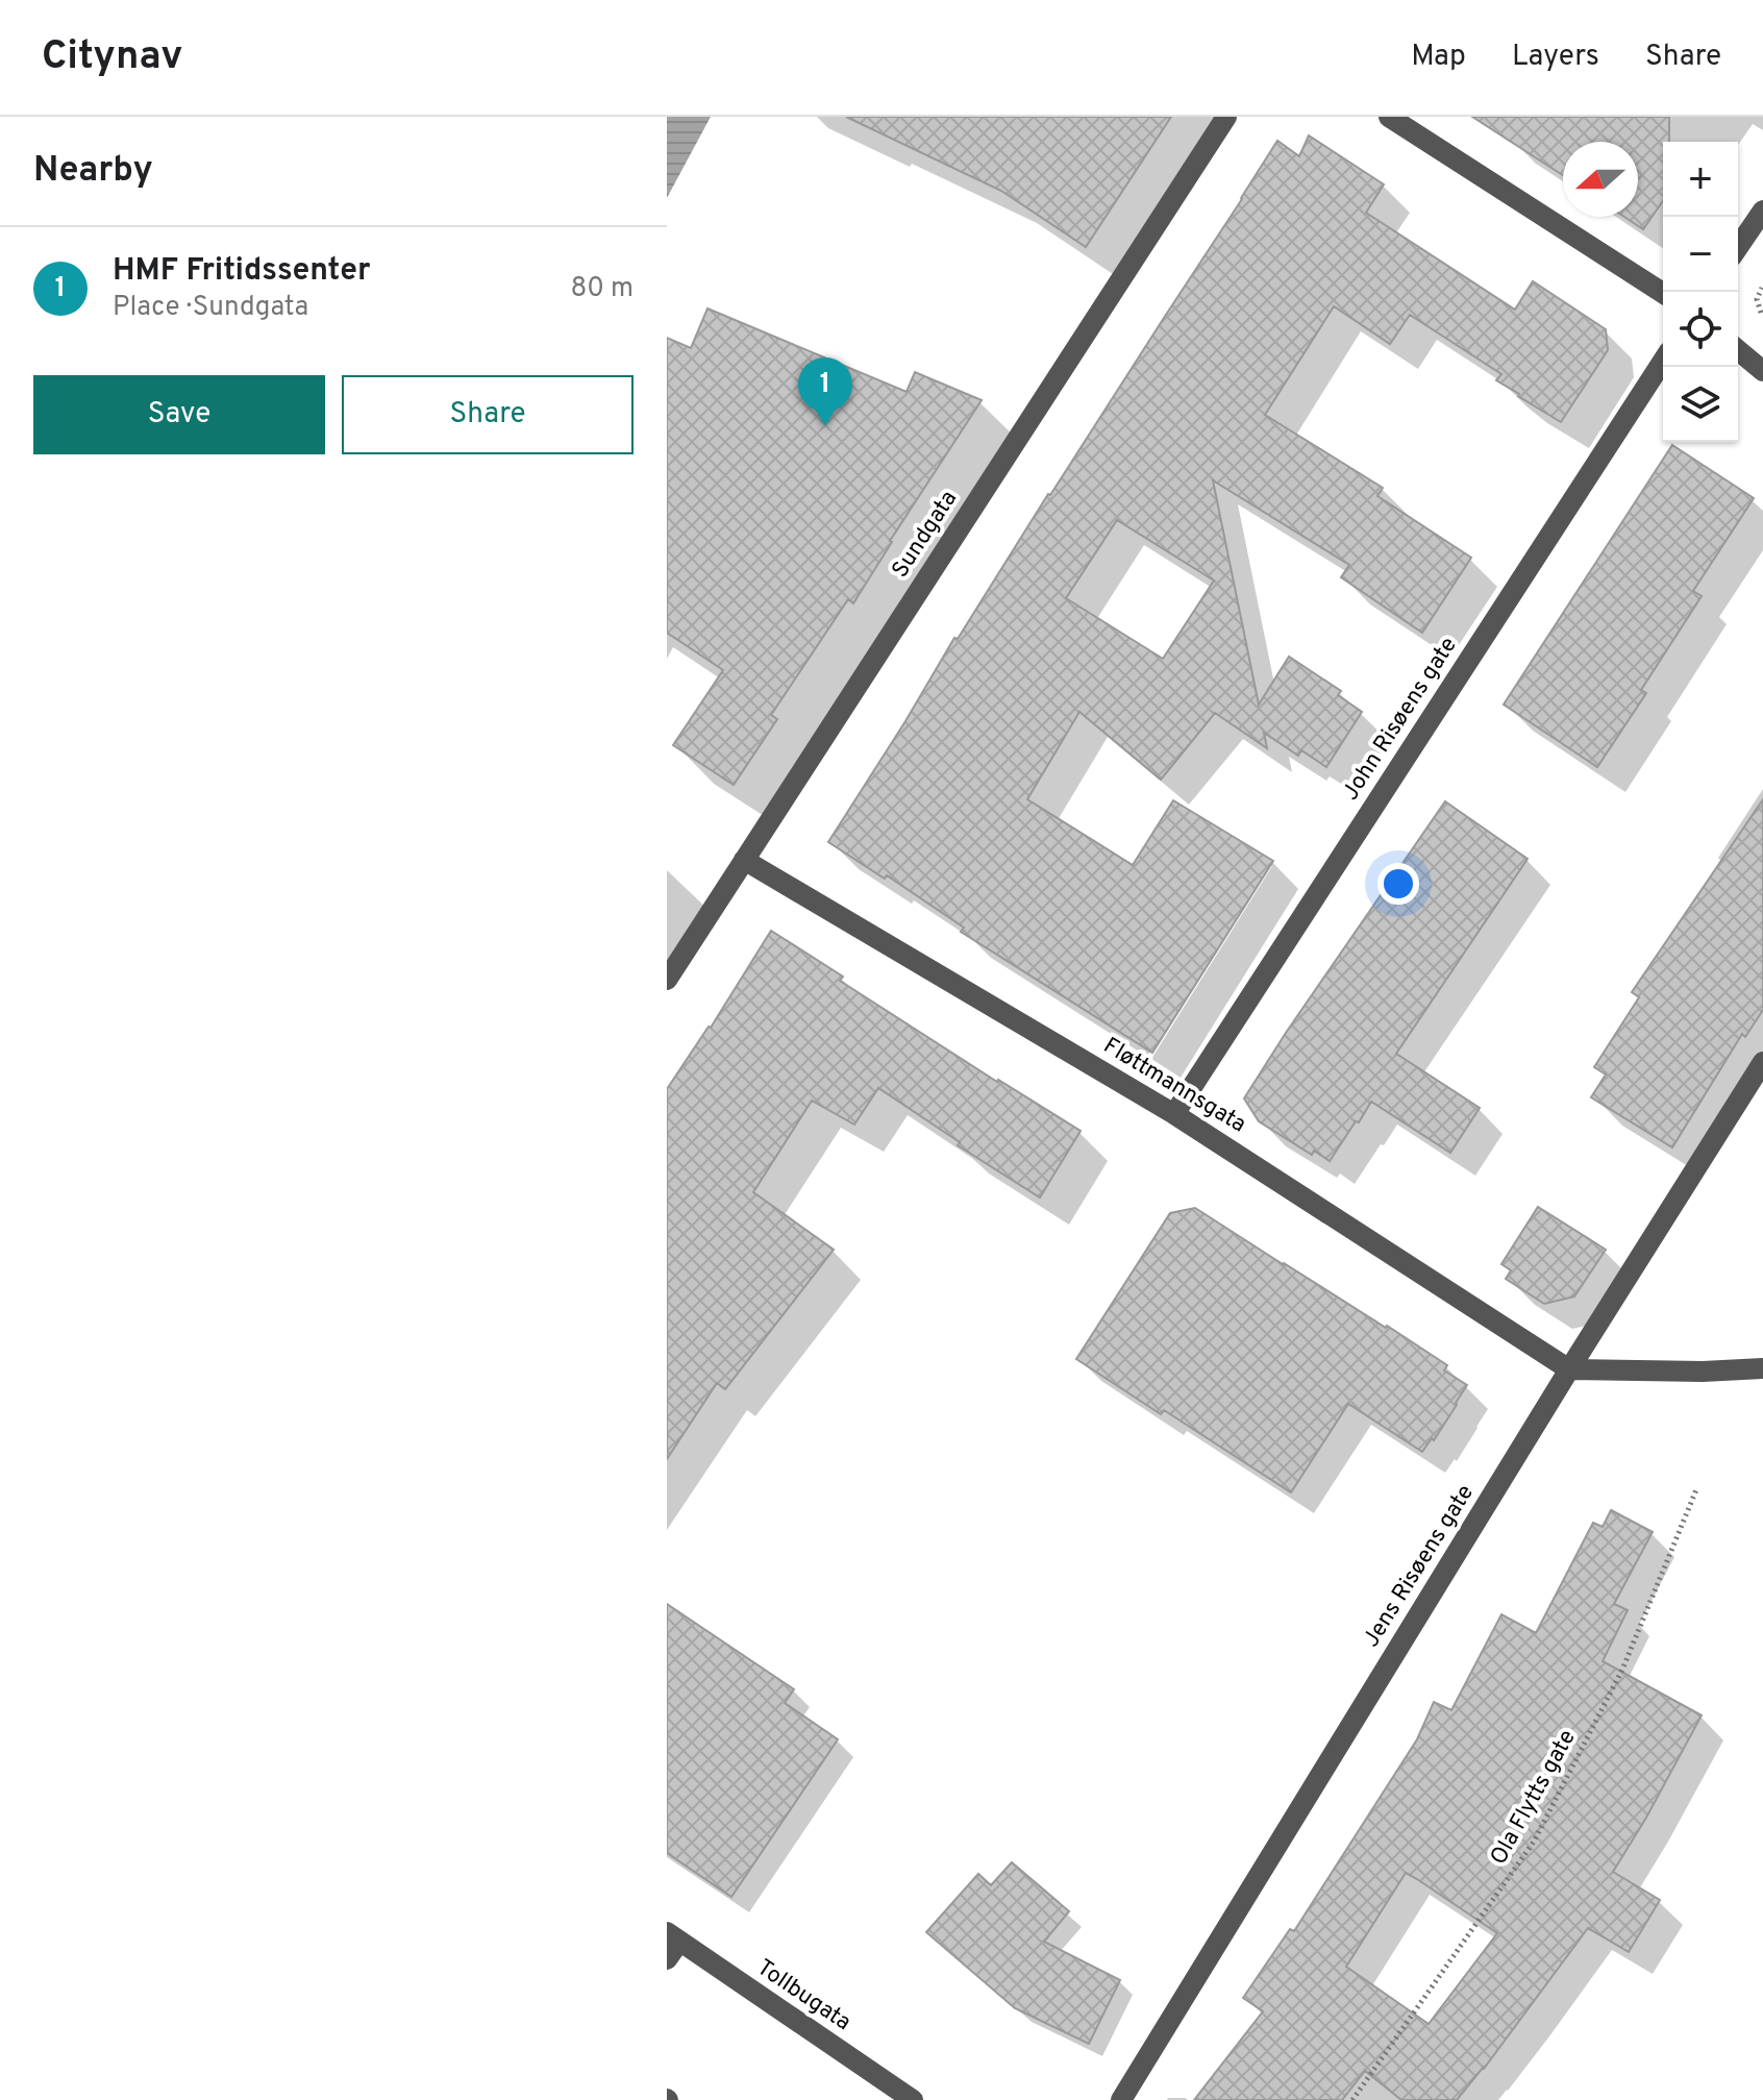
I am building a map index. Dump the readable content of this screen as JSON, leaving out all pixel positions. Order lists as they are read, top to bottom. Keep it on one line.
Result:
{"streets":{"street":["Sundgata","John Risøens gate","Fløttmannsgata","Jens Risøens gate","Tollbugata"],"path":["Ola Flytts gate"]},"crossings":[["Sundgata","Fløttmannsgata"],["John Risøens gate","Fløttmannsgata"],["Fløttmannsgata","Jens Risøens gate"]],"north":"left","page":{"header":"Citynav","nav":["Map","Layers","Share"],"heading":"Nearby","map_buttons":["+","−"],"list":[{"mark":"1","name":"HMF Fritidssenter","note":"Place · Sundgata","value":"80 m"}],"buttons":["Save","Share"],"pins":"1"}}
